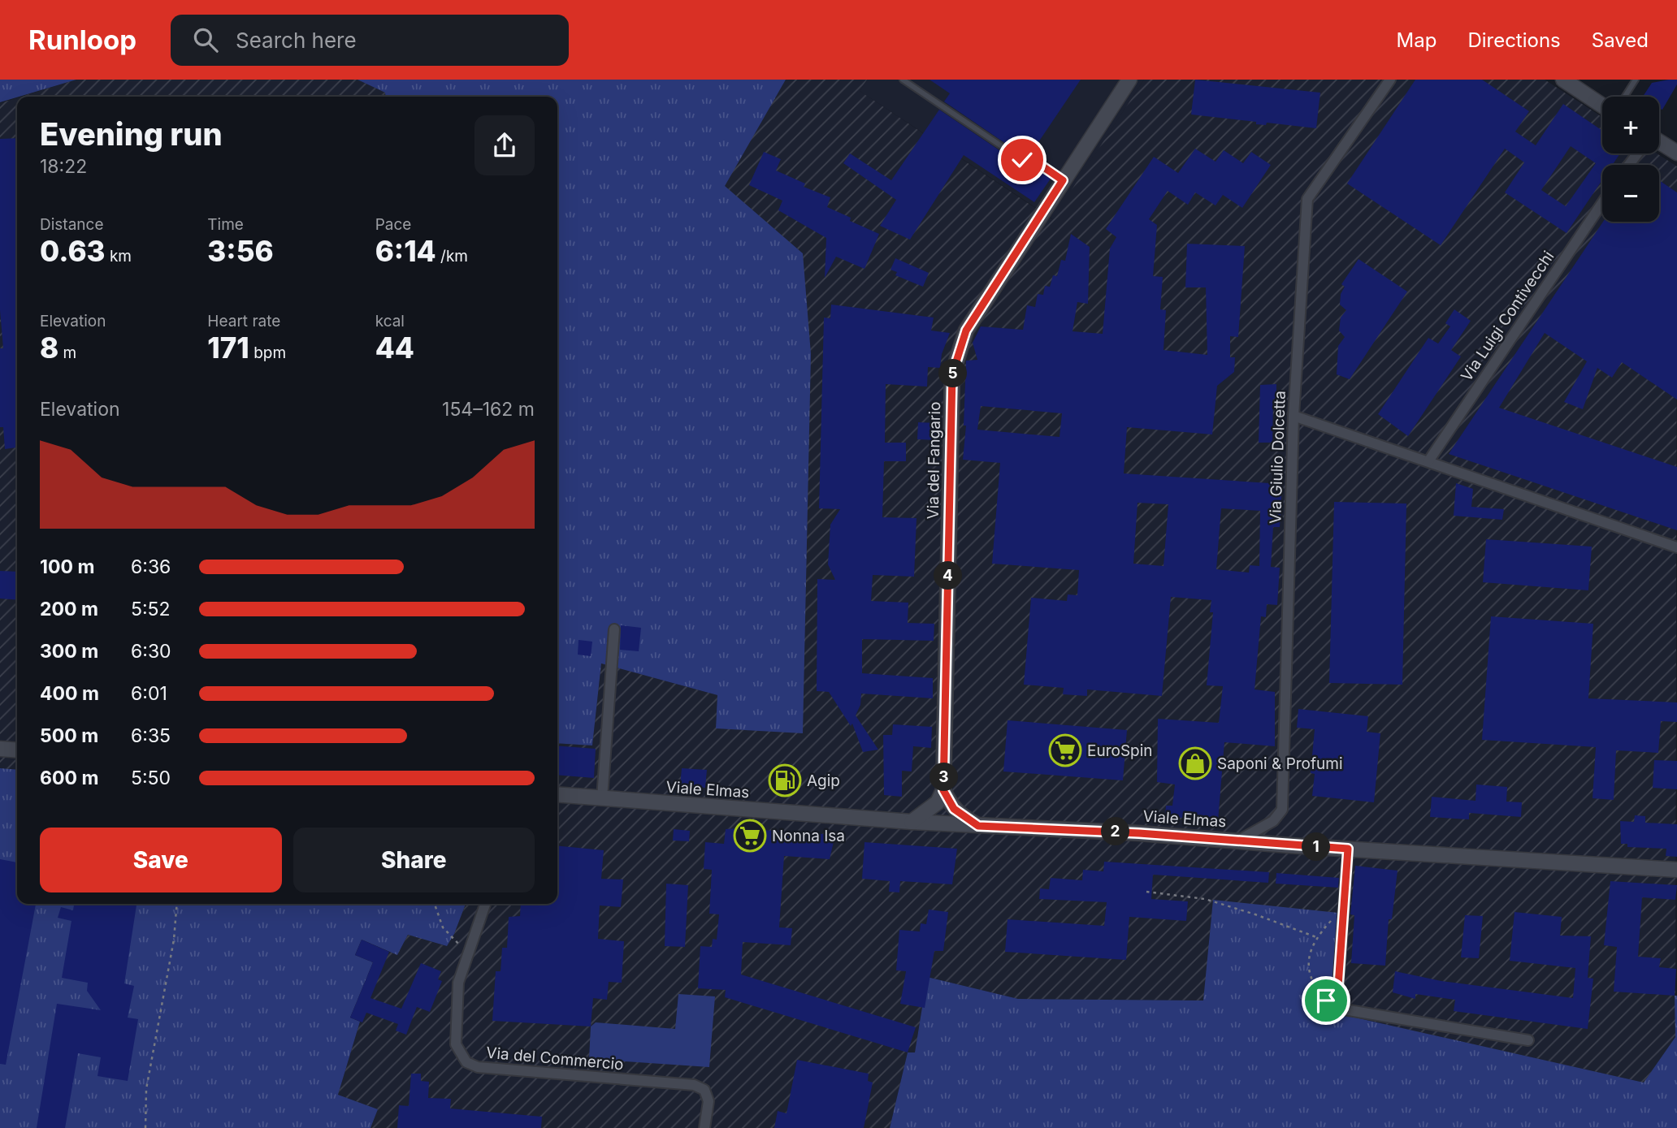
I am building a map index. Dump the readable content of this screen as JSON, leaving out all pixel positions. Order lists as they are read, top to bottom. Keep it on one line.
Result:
{"streets":{"main road":["Via del Fangario","Viale Elmas"],"street":["Via Luigi Contivecchi","Via Giulio Dolcetta","Via del Commercio"]},"crossings":[["Via Giulio Dolcetta","Viale Elmas"]],"places":{"supermarket":["EuroSpin","Nonna Isa"],"shop":["Saponi & Profumi"],"fuel station":["Agip"]},"page":{"header":"Runloop","search":"Search here","nav":["Map","Directions","Saved"],"map_buttons":["+","−"],"heading":["Evening run","18:22"],"stats":[["Distance","0.63 km"],["Time","3:56"],["Pace","6:14 /km"],["Elevation","8 m"],["Heart rate","171 bpm"],["kcal","44"]],"pins":["5","4","3","2","1"],"chart":["Elevation","154–162 m"],"list":[{"name":"100 m","note":"6:36"},{"name":"200 m","note":"5:52"},{"name":"300 m","note":"6:30"},{"name":"400 m","note":"6:01"},{"name":"500 m","note":"6:35"},{"name":"600 m","note":"5:50"}],"buttons":["Save","Share"]}}
